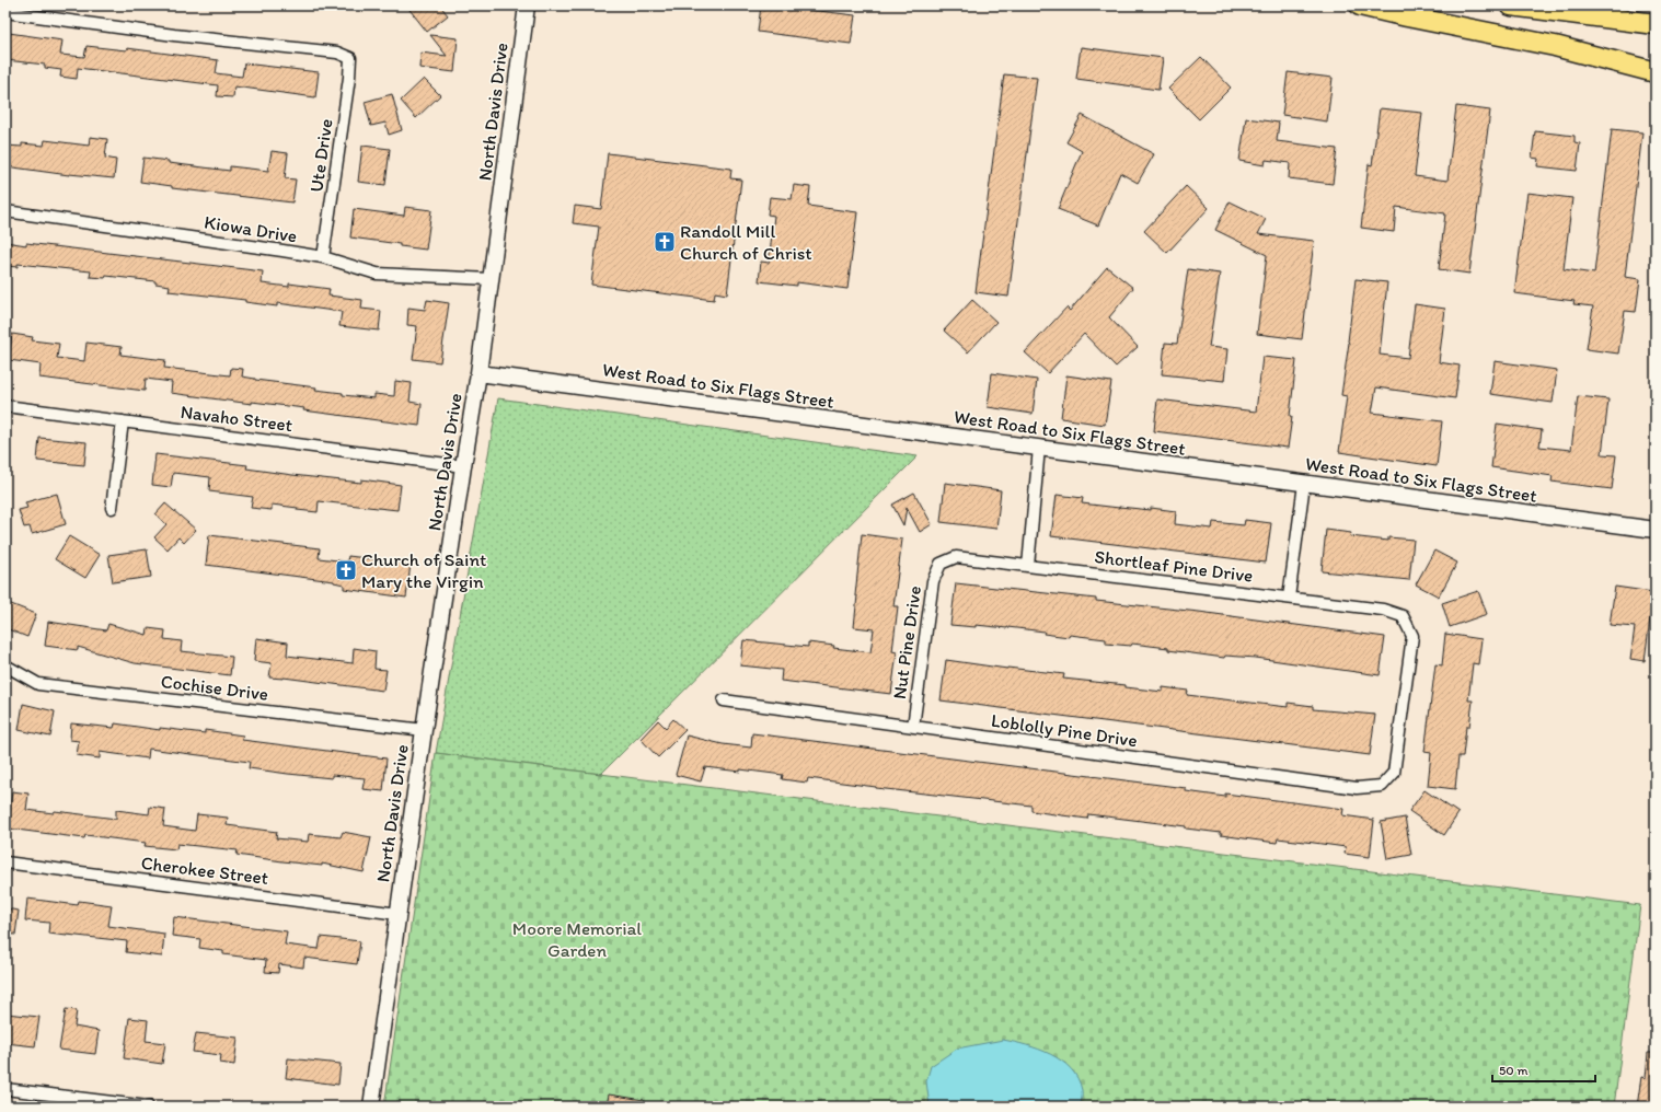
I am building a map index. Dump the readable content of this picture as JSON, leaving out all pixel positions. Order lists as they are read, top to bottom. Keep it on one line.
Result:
{"streets":{"street":["North Davis Drive","Ute Drive","Kiowa Drive","West Road to Six Flags Street","Navaho Street","Shortleaf Pine Drive","Nut Pine Drive","Cochise Drive","Loblolly Pine Drive","Cherokee Street"]},"crossings":[["North Davis Drive","Kiowa Drive"],["North Davis Drive","West Road to Six Flags Street"],["North Davis Drive","Navaho Street"],["North Davis Drive","Cochise Drive"],["North Davis Drive","Cherokee Street"],["Ute Drive","Kiowa Drive"],["Shortleaf Pine Drive","Nut Pine Drive"],["Shortleaf Pine Drive","Loblolly Pine Drive"],["Nut Pine Drive","Loblolly Pine Drive"]],"parks":["Moore Memorial Garden"],"places":{"church":["Randoll Mill Church of Christ","Church of Saint Mary the Virgin"]},"scale_bar":"50 m"}
